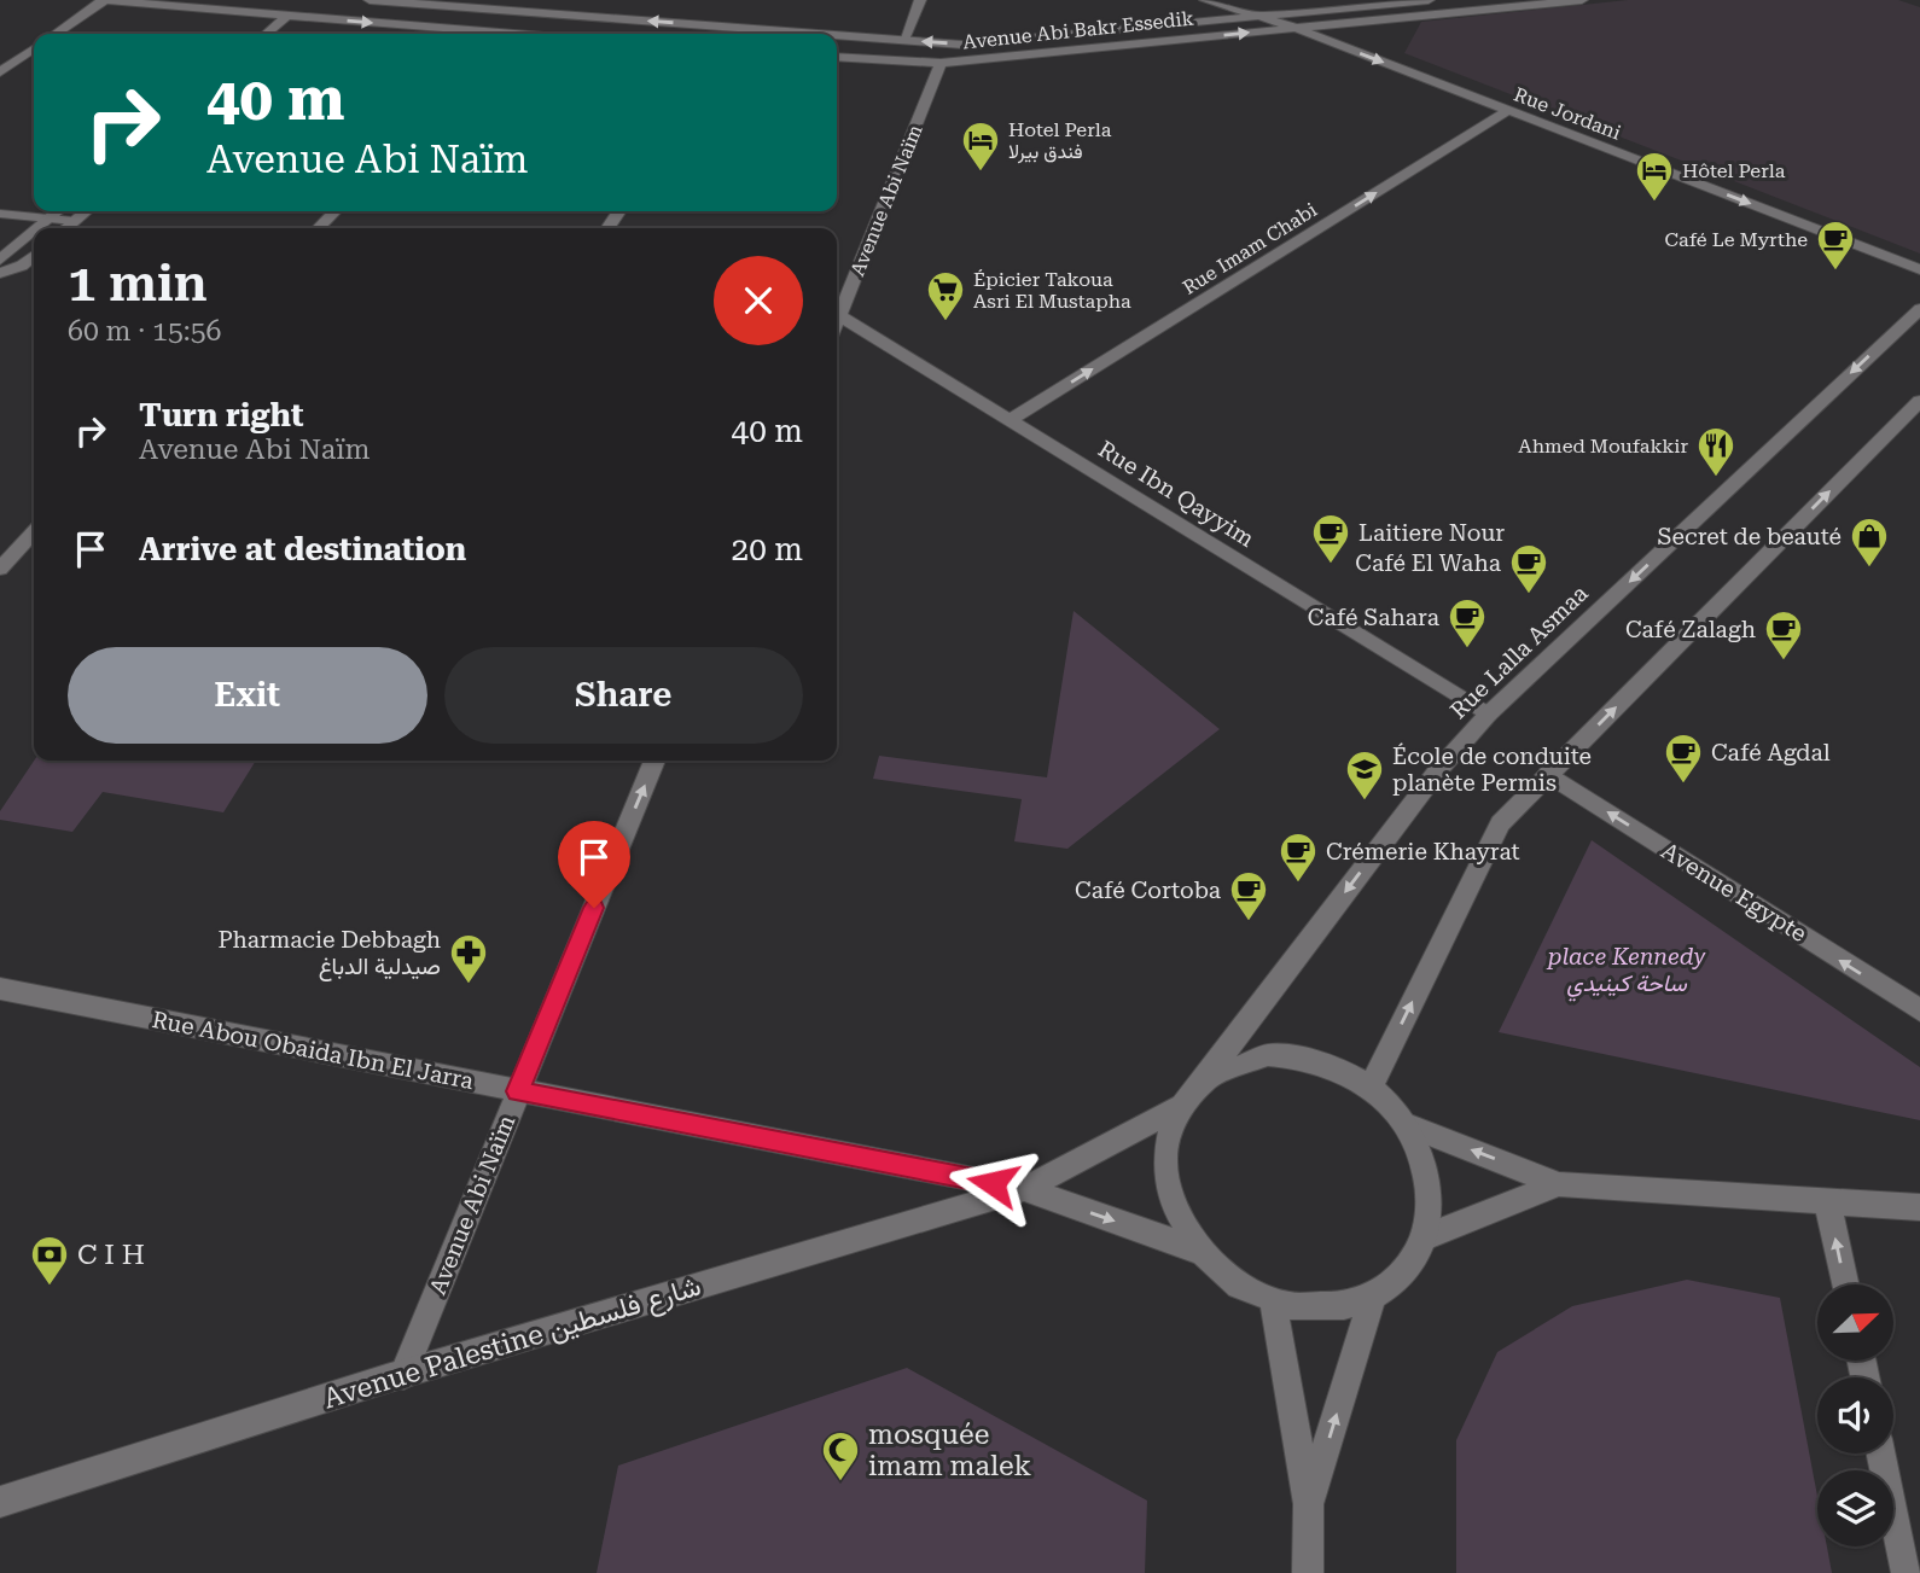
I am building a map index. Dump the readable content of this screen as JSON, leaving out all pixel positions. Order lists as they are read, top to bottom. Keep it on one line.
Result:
{"streets":{"street":["Avenue Abi Bakr Essedik","Rue Jordani","Avenue Abi Naïm","Rue Imam Chabi","Rue Ibn Qayyim","Rue Lalla Asmaa","Avenue Egypte","Rue Abou Obaida Ibn El Jarra","Avenue Palestine شارع فلسطين"]},"crossings":[["Avenue Abi Bakr Essedik","Rue Jordani"],["Avenue Abi Bakr Essedik","Avenue Abi Naïm"],["Rue Jordani","Rue Imam Chabi"],["Avenue Abi Naïm","Rue Ibn Qayyim"],["Avenue Abi Naïm","Rue Abou Obaida Ibn El Jarra"],["Avenue Abi Naïm","Avenue Palestine شارع فلسطين"],["Rue Imam Chabi","Rue Ibn Qayyim"],["Rue Ibn Qayyim","Rue Lalla Asmaa"],["Rue Lalla Asmaa","Avenue Palestine شارع فلسطين"],["Rue Abou Obaida Ibn El Jarra","Avenue Palestine شارع فلسطين"]],"one_way":["Rue Jordani","Avenue Abi Naïm","Rue Imam Chabi","Avenue Egypte"],"parks":["place Kennedy ساحة كينيدي"],"places":{"hotel":["Hotel Perla فندق بيرلا","Hôtel Perla"],"cafe":["Café Le Myrthe","Laitiere Nour","Café El Waha","Café Sahara","Café Zalagh","Café Agdal","Crémerie Khayrat","Café Cortoba"],"supermarket":["Épicier Takoua Asri El Mustapha"],"restaurant":["Ahmed Moufakkir"],"shop":["Secret de beauté"],"school or university":["École de conduite planète Permis"],"pharmacy":["Pharmacie Debbagh صيدلية الدباغ"],"bank":["C I H"],"mosque":["mosquée imam malek"]},"north":"top right","page":{"turn":["40 m","Avenue Abi Naïm"],"heading":["1 min","60 m · 15:56"],"list":[{"name":"Turn right","note":"Avenue Abi Naïm","value":"40 m"},{"name":"Arrive at destination","value":"20 m"}],"buttons":["Exit","Share"]}}
